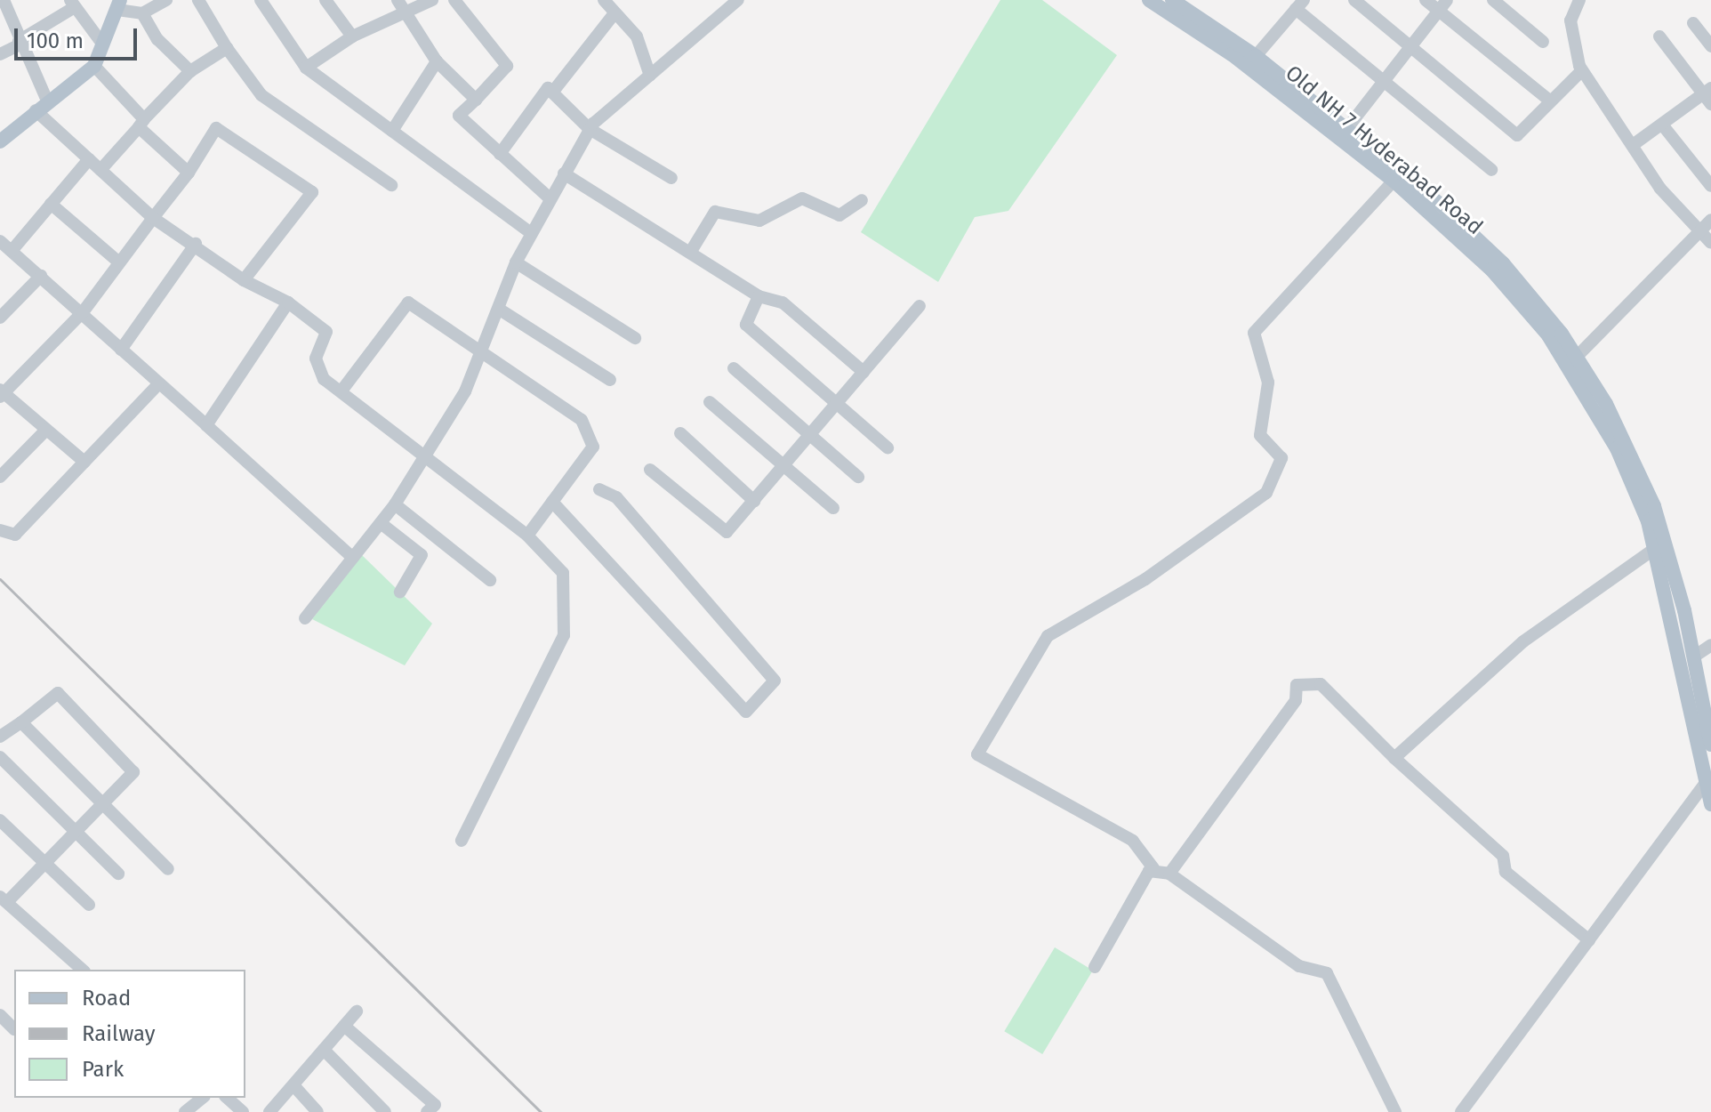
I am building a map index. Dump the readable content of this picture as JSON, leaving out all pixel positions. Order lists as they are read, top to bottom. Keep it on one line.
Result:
{"streets":{"main road":["Old NH 7 Hyderabad Road"]},"legend":["Road","Railway","Park"],"scale_bar":"100 m"}
